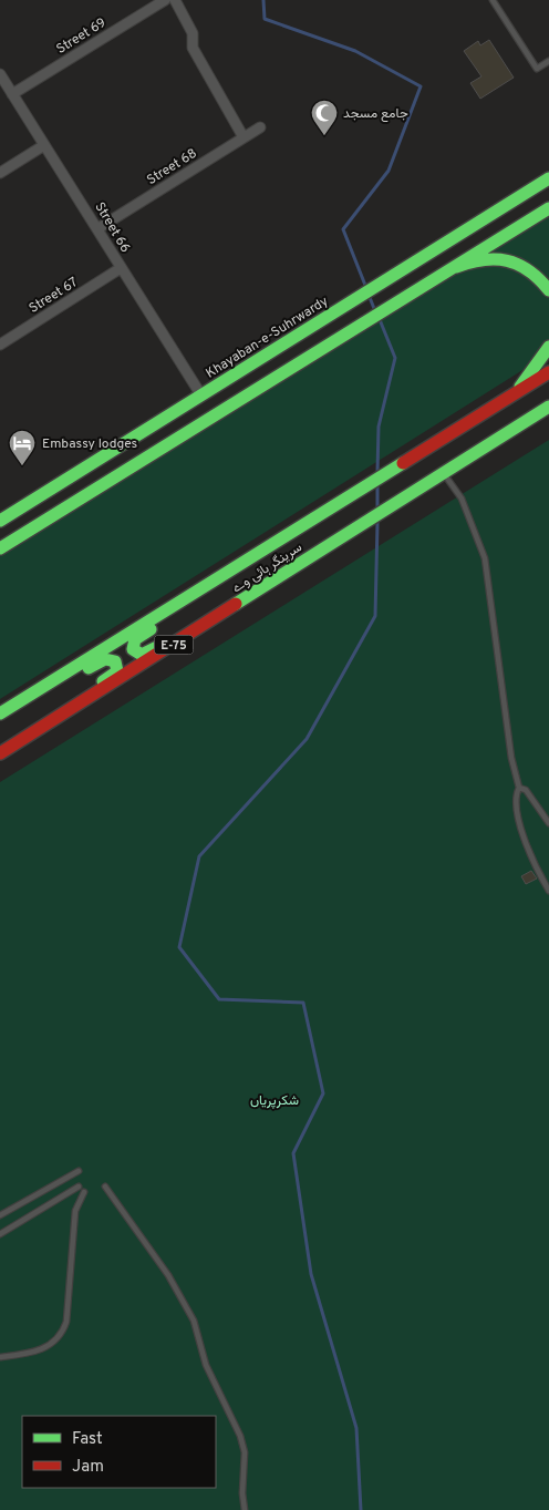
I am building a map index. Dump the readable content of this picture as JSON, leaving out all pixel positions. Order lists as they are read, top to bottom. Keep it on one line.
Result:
{"streets":{"main road":["Khayaban-e-Suhrwardy","سرینگر ہائی وے","E-75"],"street":["Street 69","Street 68","Street 66","Street 67"]},"crossings":[["Street 69","Street 66"],["Street 68","Street 66"],["Street 66","Street 67"],["Street 66","Khayaban-e-Suhrwardy"]],"parks":["شکرپریاں"],"places":{"mosque":["جامع مسجد"],"hotel":["Embassy lodges"]},"legend":["Fast","Jam"]}
